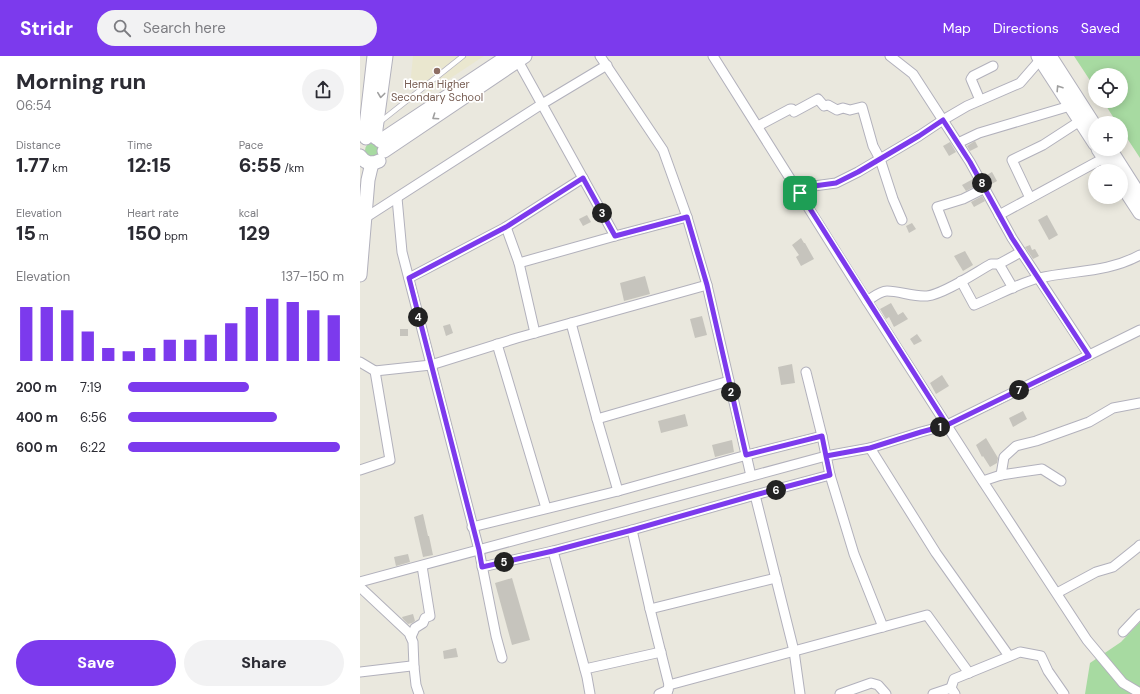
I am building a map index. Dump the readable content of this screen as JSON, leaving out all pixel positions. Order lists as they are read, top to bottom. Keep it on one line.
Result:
{"places":["Hema Higher Secondary School"],"page":{"header":"Stridr","search":"Search here","nav":["Map","Directions","Saved"],"heading":["Morning run","06:54"],"map_buttons":["+","−"],"stats":[["Distance","1.77 km"],["Time","12:15"],["Pace","6:55 /km"],["Elevation","15 m"],["Heart rate","150 bpm"],["kcal","129"]],"pins":["8","3","4","7","2","1","6","5"],"chart":["Elevation","137–150 m"],"list":[{"name":"200 m","note":"7:19"},{"name":"400 m","note":"6:56"},{"name":"600 m","note":"6:22"}],"buttons":["Save","Share"]}}
